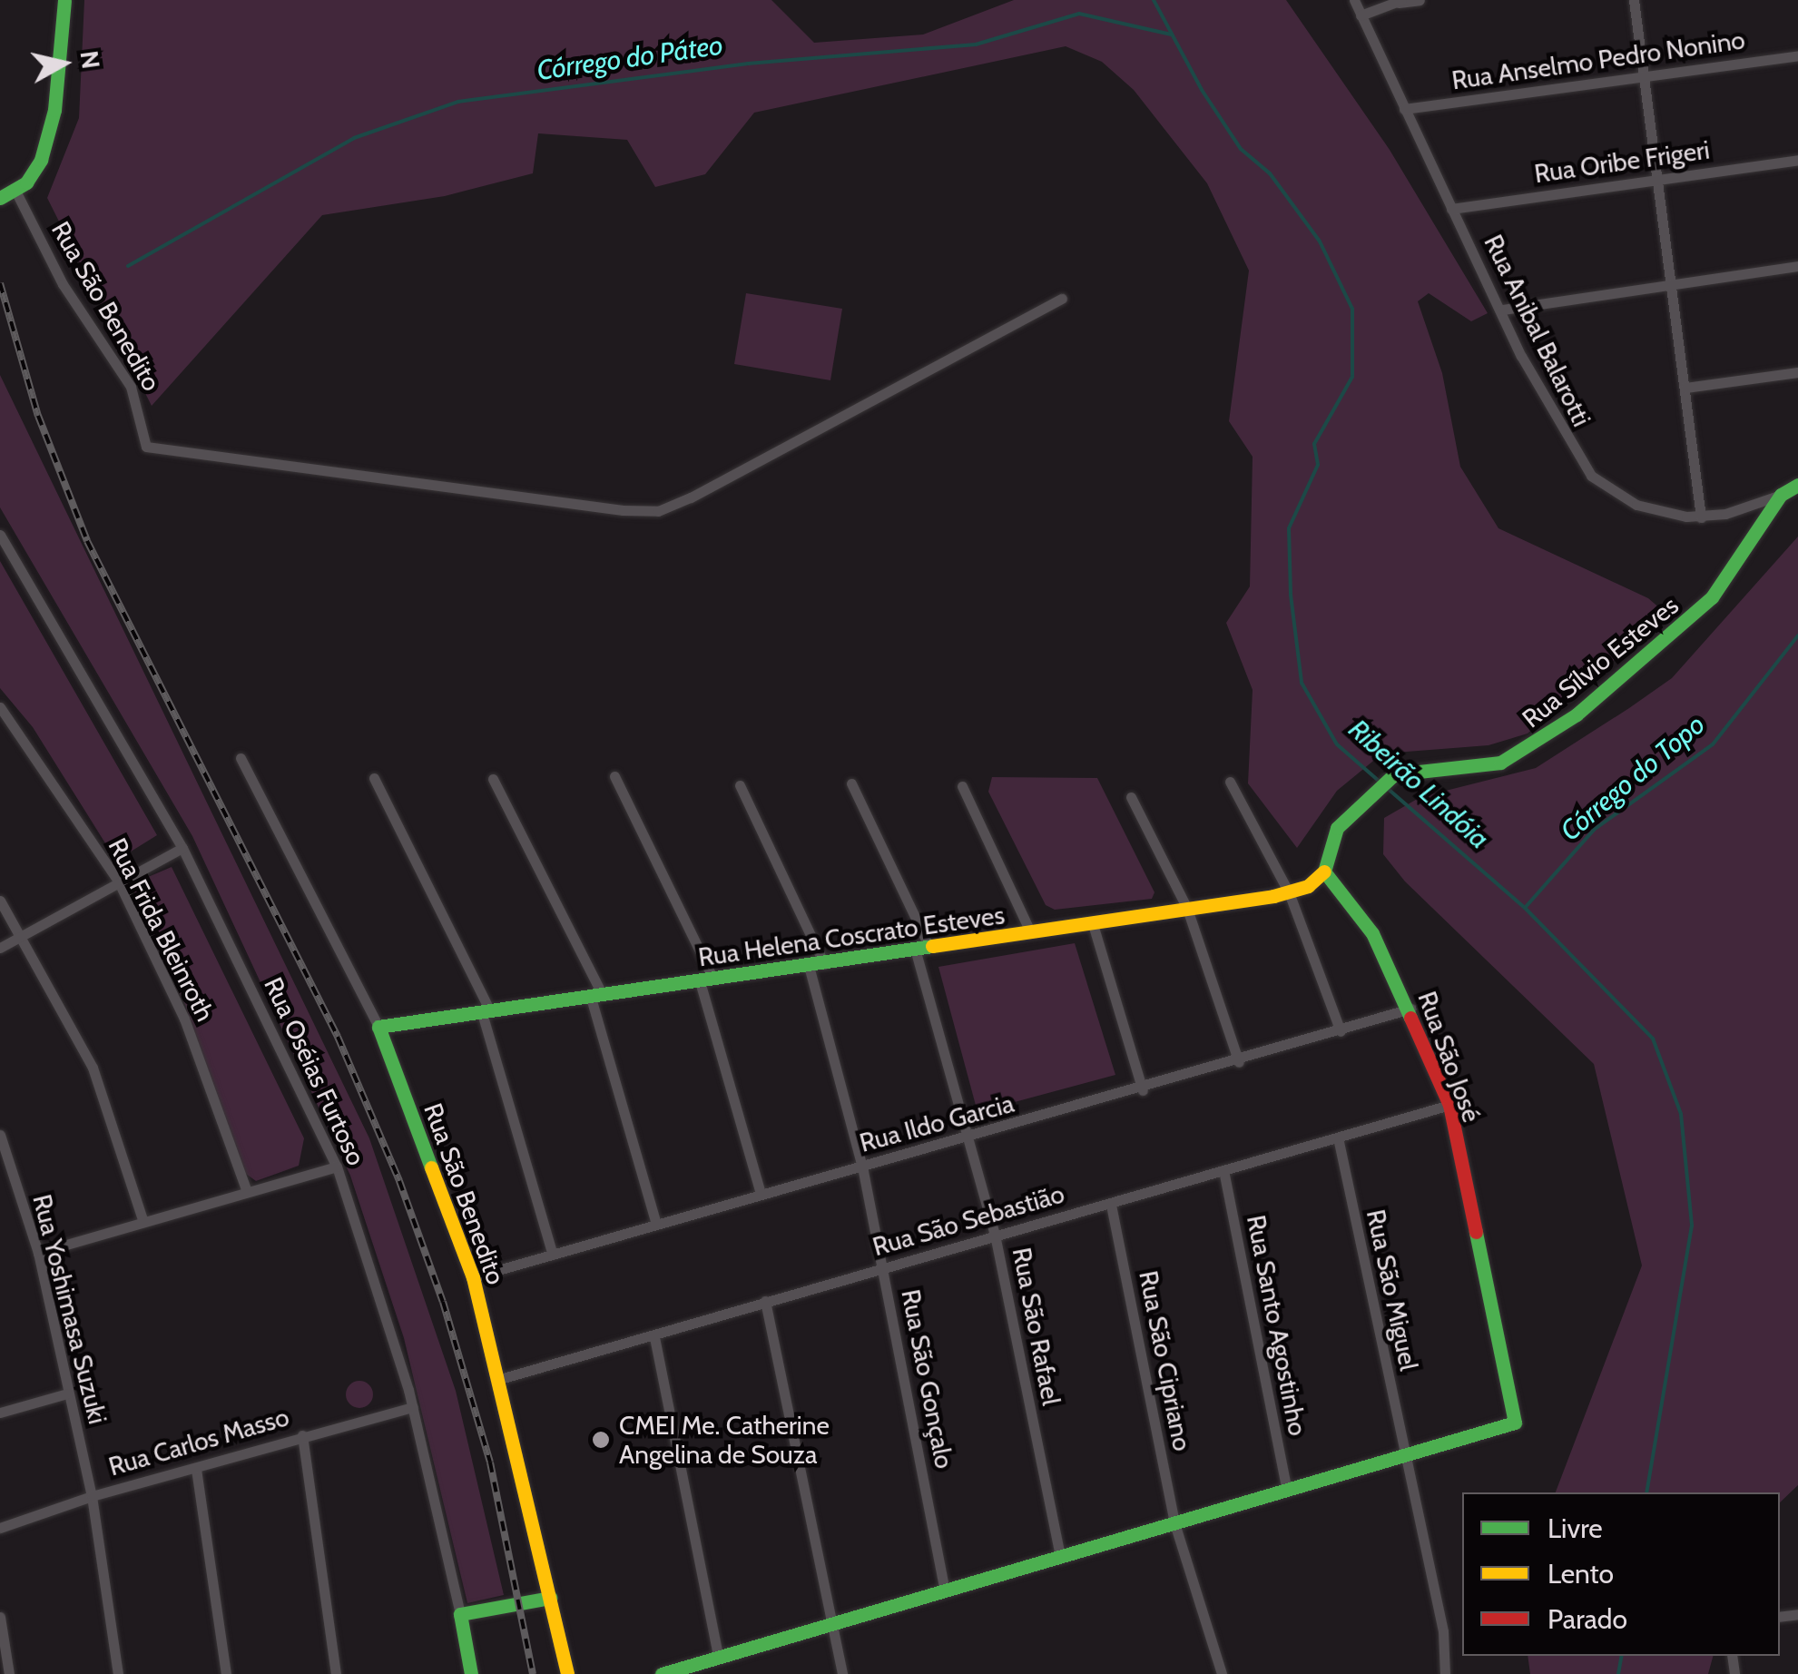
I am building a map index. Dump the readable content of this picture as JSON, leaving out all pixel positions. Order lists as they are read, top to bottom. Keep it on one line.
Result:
{"streets":{"street":["Rua Anselmo Pedro Nonino","Rua Oribe Frigeri","Rua São Benedito","Rua Anibal Balarotti","Rua Sílvio Esteves","Rua Frida Bleinroth","Rua Helena Coscrato Esteves","Rua São José","Rua Oséias Furtoso","Rua Ildo Garcia","Rua São Sebastião","Rua São Miguel","Rua Yoshimasa Suzuki","Rua Santo Agostinho","Rua São Rafael","Rua São Cipriano","Rua São Gonçalo","Rua Carlos Masso"]},"crossings":[["Rua Anselmo Pedro Nonino","Rua Anibal Balarotti"],["Rua Oribe Frigeri","Rua Anibal Balarotti"],["Rua São Benedito","Rua Helena Coscrato Esteves"],["Rua São Benedito","Rua Ildo Garcia"],["Rua São Benedito","Rua São Sebastião"],["Rua Anibal Balarotti","Rua Sílvio Esteves"],["Rua Sílvio Esteves","Rua Helena Coscrato Esteves"],["Rua Sílvio Esteves","Rua São José"],["Rua Helena Coscrato Esteves","Rua São José"],["Rua Helena Coscrato Esteves","Rua São Rafael"],["Rua Helena Coscrato Esteves","Rua São Gonçalo"],["Rua São José","Rua Ildo Garcia"],["Rua São José","Rua São Sebastião"],["Rua São José","Rua São Miguel"],["Rua Oséias Furtoso","Rua Carlos Masso"],["Rua Ildo Garcia","Rua São Rafael"],["Rua Ildo Garcia","Rua São Gonçalo"],["Rua São Sebastião","Rua São Miguel"],["Rua São Sebastião","Rua Santo Agostinho"],["Rua São Sebastião","Rua São Rafael"],["Rua São Sebastião","Rua São Cipriano"],["Rua São Sebastião","Rua São Gonçalo"],["Rua Yoshimasa Suzuki","Rua Carlos Masso"]],"water":["Córrego do Páteo","Córrego do Topo","Ribeirão Lindóia"],"places":["CMEI Me. Catherine Angelina de Souza"],"legend":["Livre","Lento","Parado"],"north":"right"}
